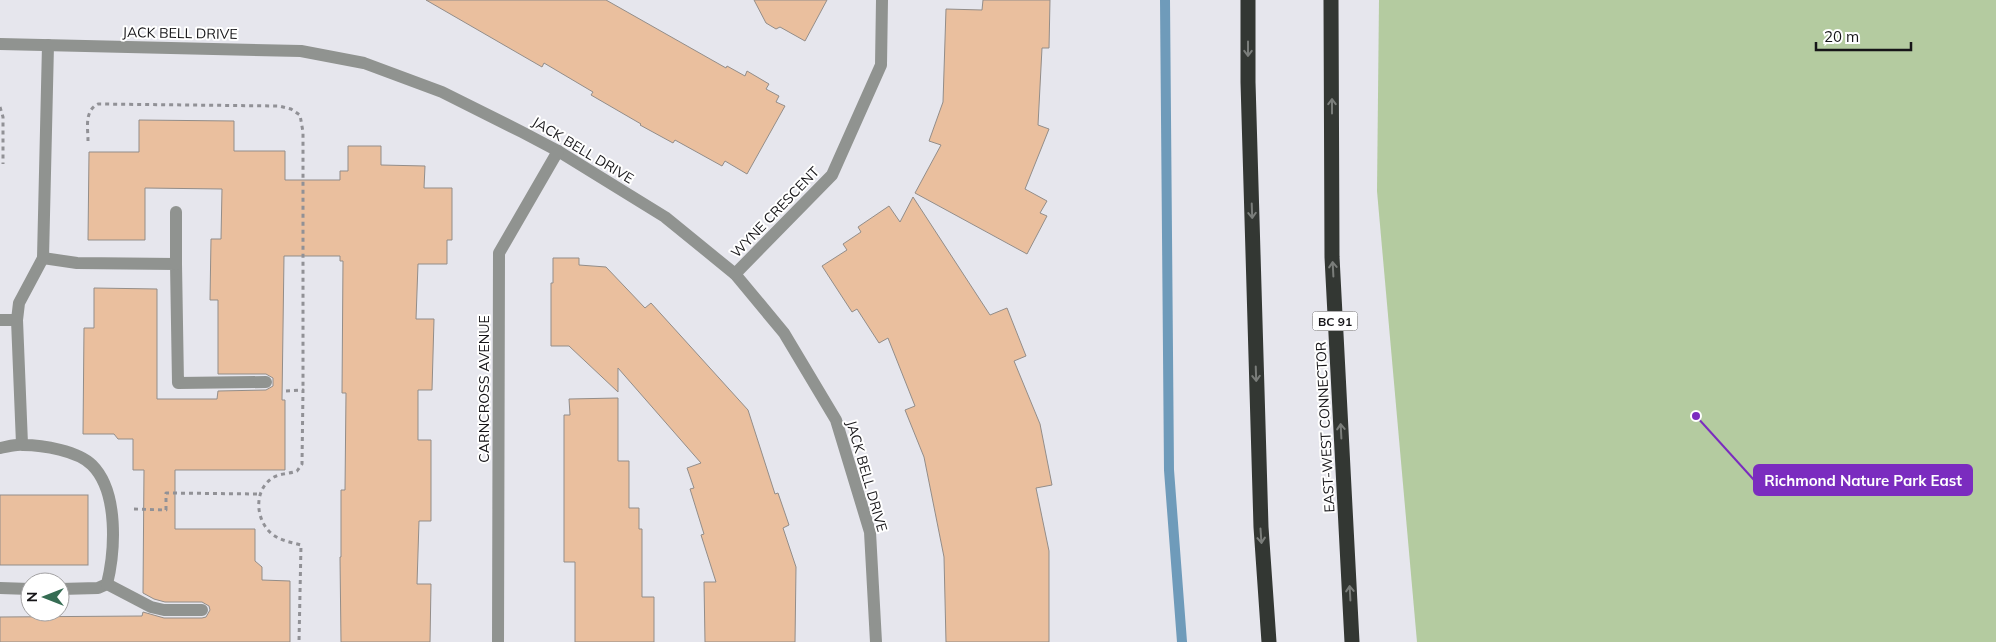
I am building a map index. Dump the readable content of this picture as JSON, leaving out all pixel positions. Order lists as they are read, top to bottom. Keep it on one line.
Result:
{"streets":{"highway":["BC 91","EAST-WEST CONNECTOR"],"street":["JACK BELL DRIVE","WYNE CRESCENT","CARNCROSS AVENUE"]},"crossings":[["JACK BELL DRIVE","WYNE CRESCENT"],["JACK BELL DRIVE","CARNCROSS AVENUE"]],"places":["Richmond Nature Park East"],"scale_bar":"20 m","north":"left"}
